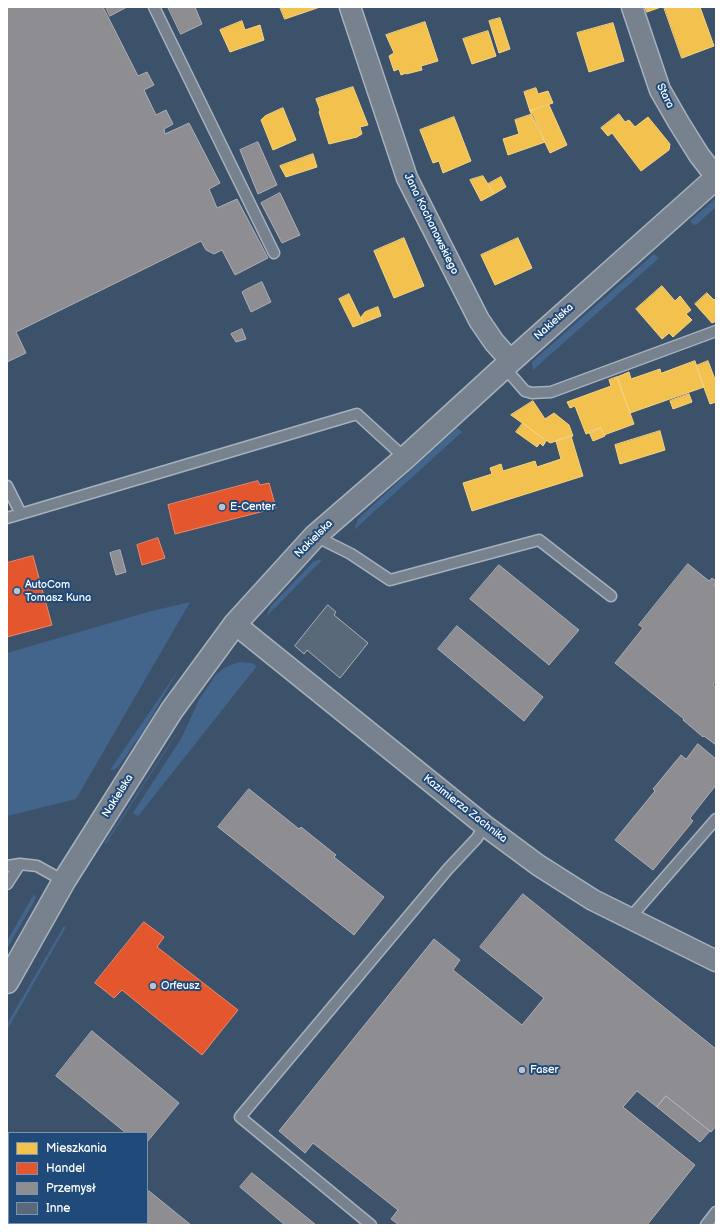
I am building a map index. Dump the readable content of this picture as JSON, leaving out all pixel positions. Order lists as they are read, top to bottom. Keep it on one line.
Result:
{"streets":{"street":["Stara","Jana Kochanowskiego","Nakielska","Kazimierza Zachnika"]},"crossings":[["Stara","Nakielska"],["Jana Kochanowskiego","Nakielska"],["Nakielska","Kazimierza Zachnika"]],"places":["E-Center","AutoCom Tomasz Kuna","Orfeusz","Faser"],"legend":["Mieszkania","Handel","Przemysł","Inne"]}
